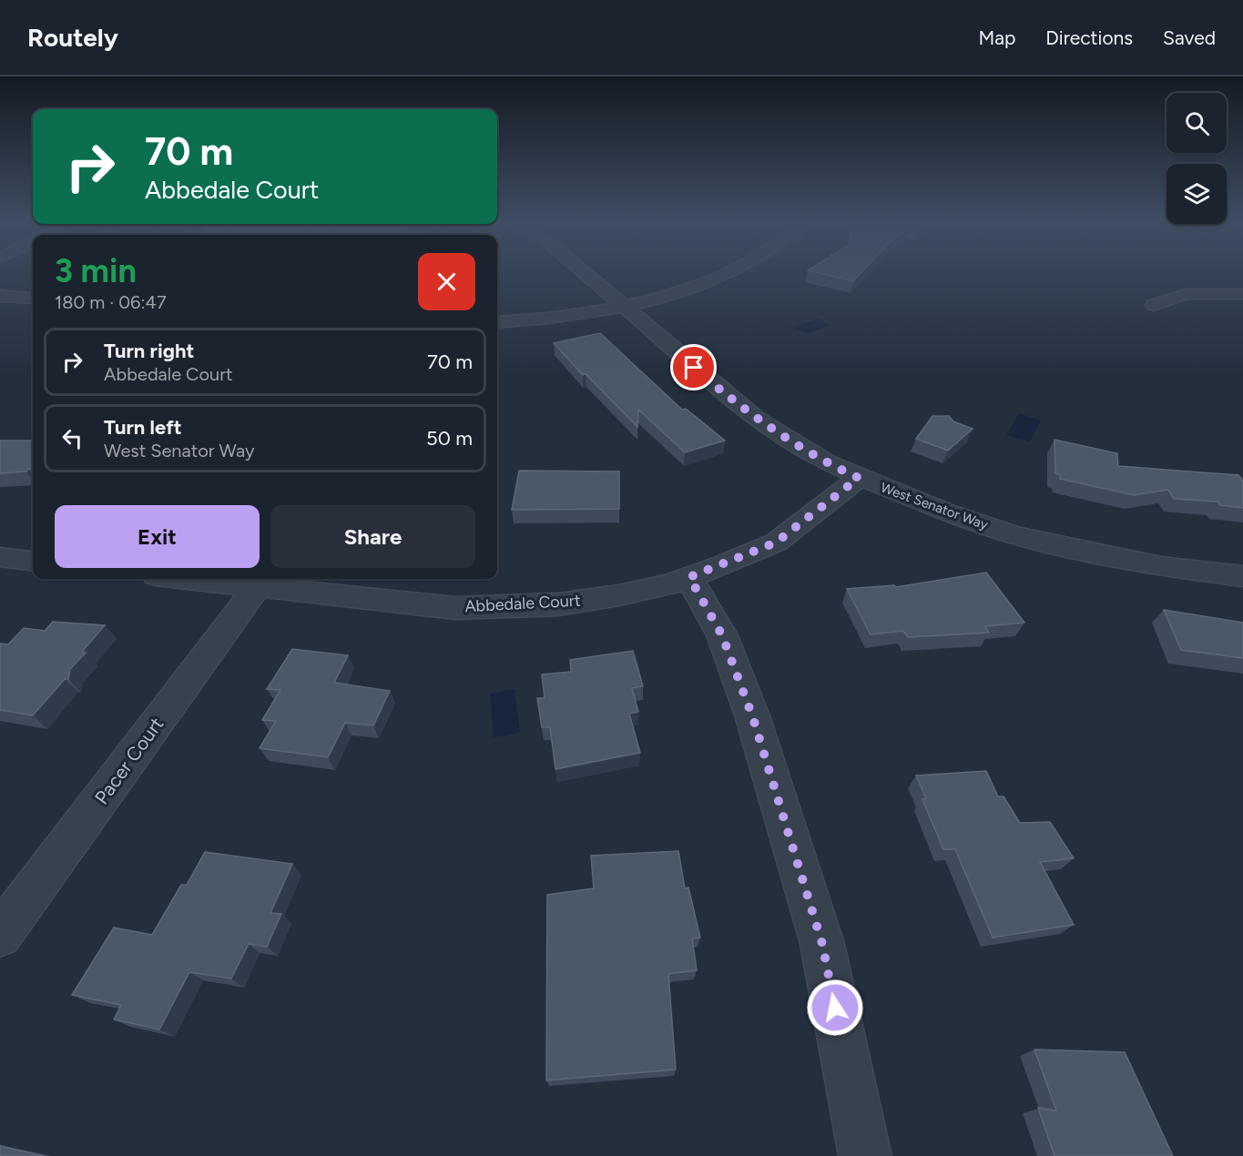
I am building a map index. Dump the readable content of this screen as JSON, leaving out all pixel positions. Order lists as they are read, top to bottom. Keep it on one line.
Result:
{"streets":{"street":["West Senator Way","Abbedale Court","Pacer Court"]},"crossings":[["West Senator Way","Abbedale Court"],["Abbedale Court","Pacer Court"]],"page":{"header":"Routely","nav":["Map","Directions","Saved"],"turn":["70 m","Abbedale Court"],"heading":["3 min","180 m · 06:47"],"list":[{"name":"Turn right","note":"Abbedale Court","value":"70 m"},{"name":"Turn left","note":"West Senator Way","value":"50 m"}],"buttons":["Exit","Share"]}}
